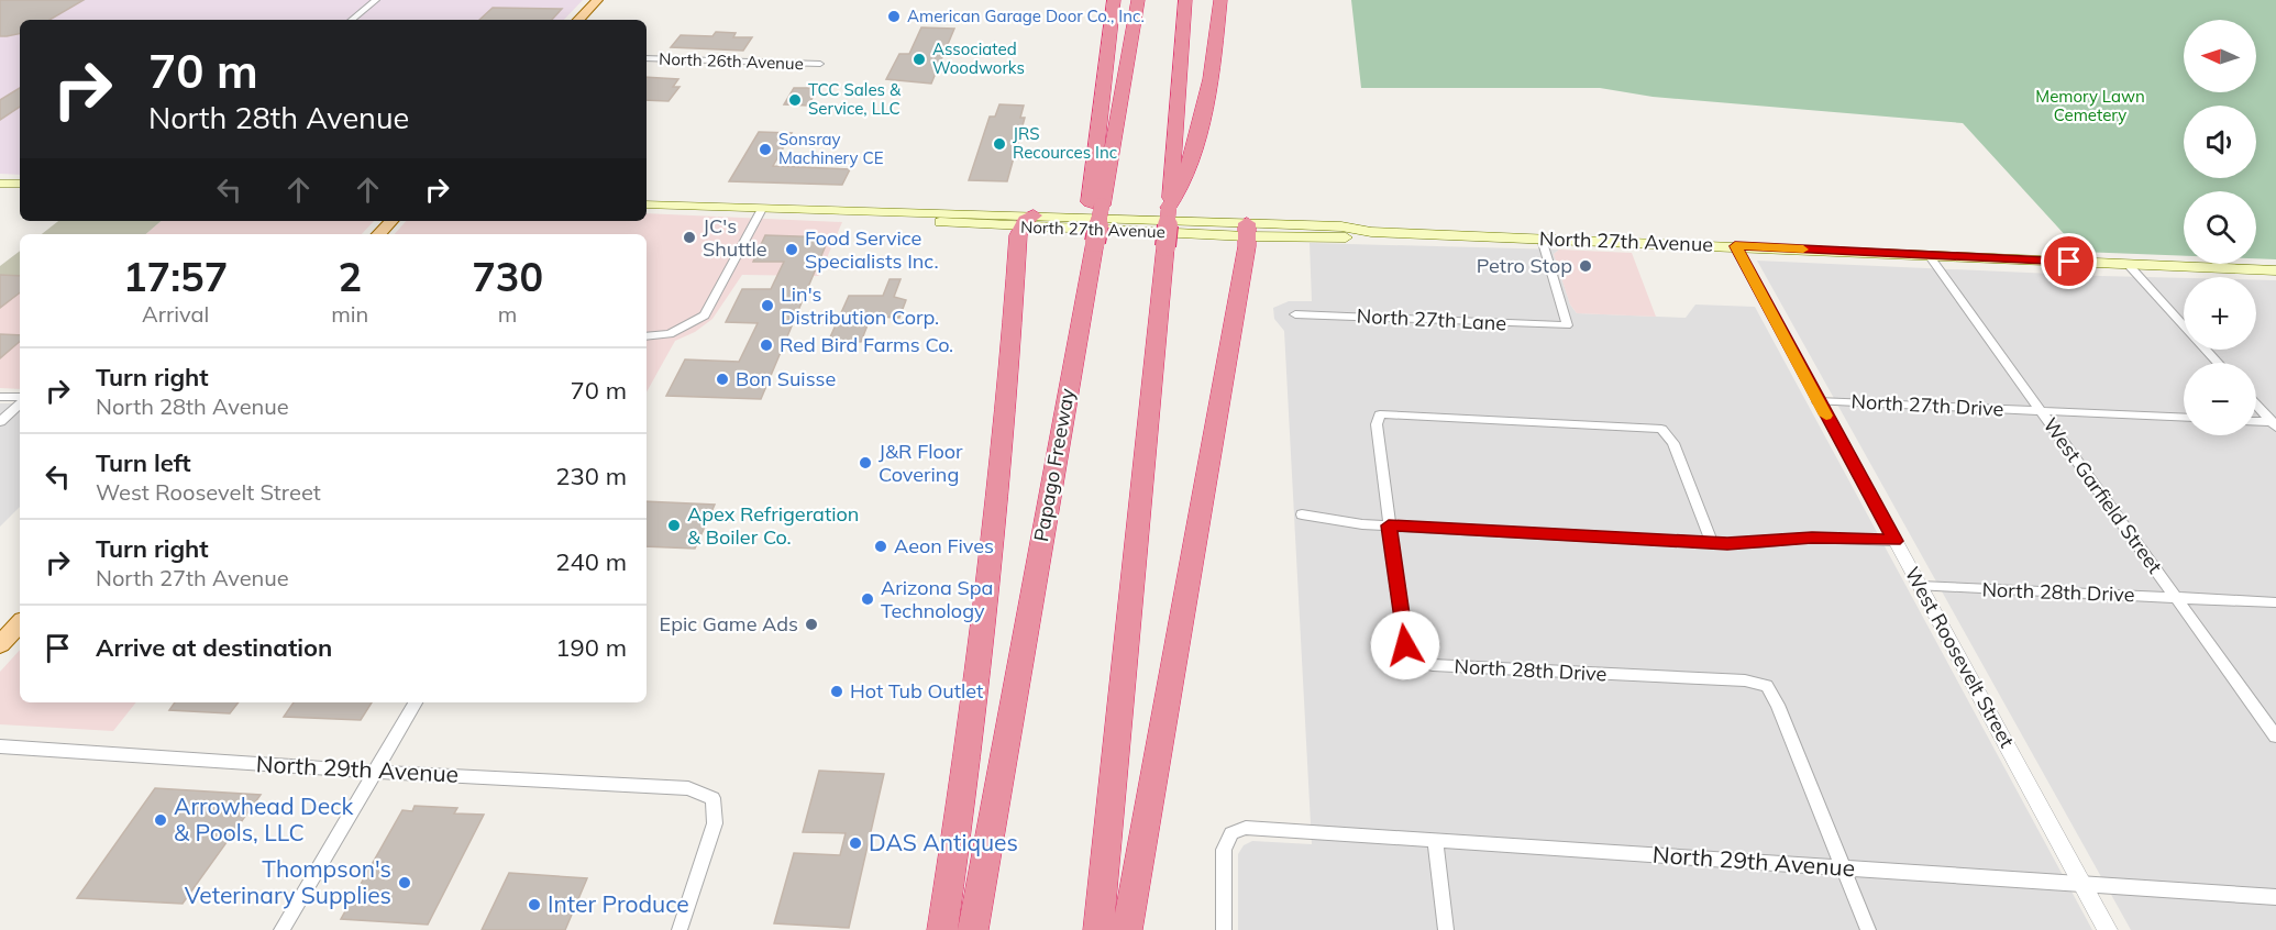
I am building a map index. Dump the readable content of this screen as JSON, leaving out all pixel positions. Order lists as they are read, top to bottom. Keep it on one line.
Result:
{"streets":{"highway":["Papago Freeway"],"main road":["North 27th Avenue"],"street":["North 26th Avenue","North 27th Lane","North 27th Drive","West Garfield Street","North 28th Drive","West Roosevelt Street","North 29th Avenue"]},"crossings":[["North 27th Avenue","North 27th Lane"],["North 27th Avenue","West Garfield Street"],["North 27th Avenue","West Roosevelt Street"],["North 27th Drive","West Garfield Street"],["North 27th Drive","West Roosevelt Street"],["West Garfield Street","North 28th Drive"],["North 28th Drive","West Roosevelt Street"],["North 28th Drive","North 29th Avenue"],["West Roosevelt Street","North 29th Avenue"]],"parks":["Memory Lawn Cemetery"],"places":["American Garage Door Co., Inc.","Associated Woodworks","TCC Sales & Service, LLC","JRS Recources Inc","Sonsray Machinery CE","JC's Shuttle","Food Service Specialists Inc.","Petro Stop","Lin's Distribution Corp.","Red Bird Farms Co.","Bon Suisse","J&R Floor Covering","Apex Refrigeration & Boiler Co.","Aeon Fives","Arizona Spa Technology","Epic Game Ads","Hot Tub Outlet","Arrowhead Deck & Pools, LLC","DAS Antiques","Thompson's Veterinary Supplies","Inter Produce"],"north":"left","page":{"map_buttons":["+","−"],"turn":["70 m","North 28th Avenue"],"eta":["17:57","Arrival","2","min","730","m"],"list":[{"name":"Turn right","note":"North 28th Avenue","value":"70 m"},{"name":"Turn left","note":"West Roosevelt Street","value":"230 m"},{"name":"Turn right","note":"North 27th Avenue","value":"240 m"},{"name":"Arrive at destination","value":"190 m"}]}}
